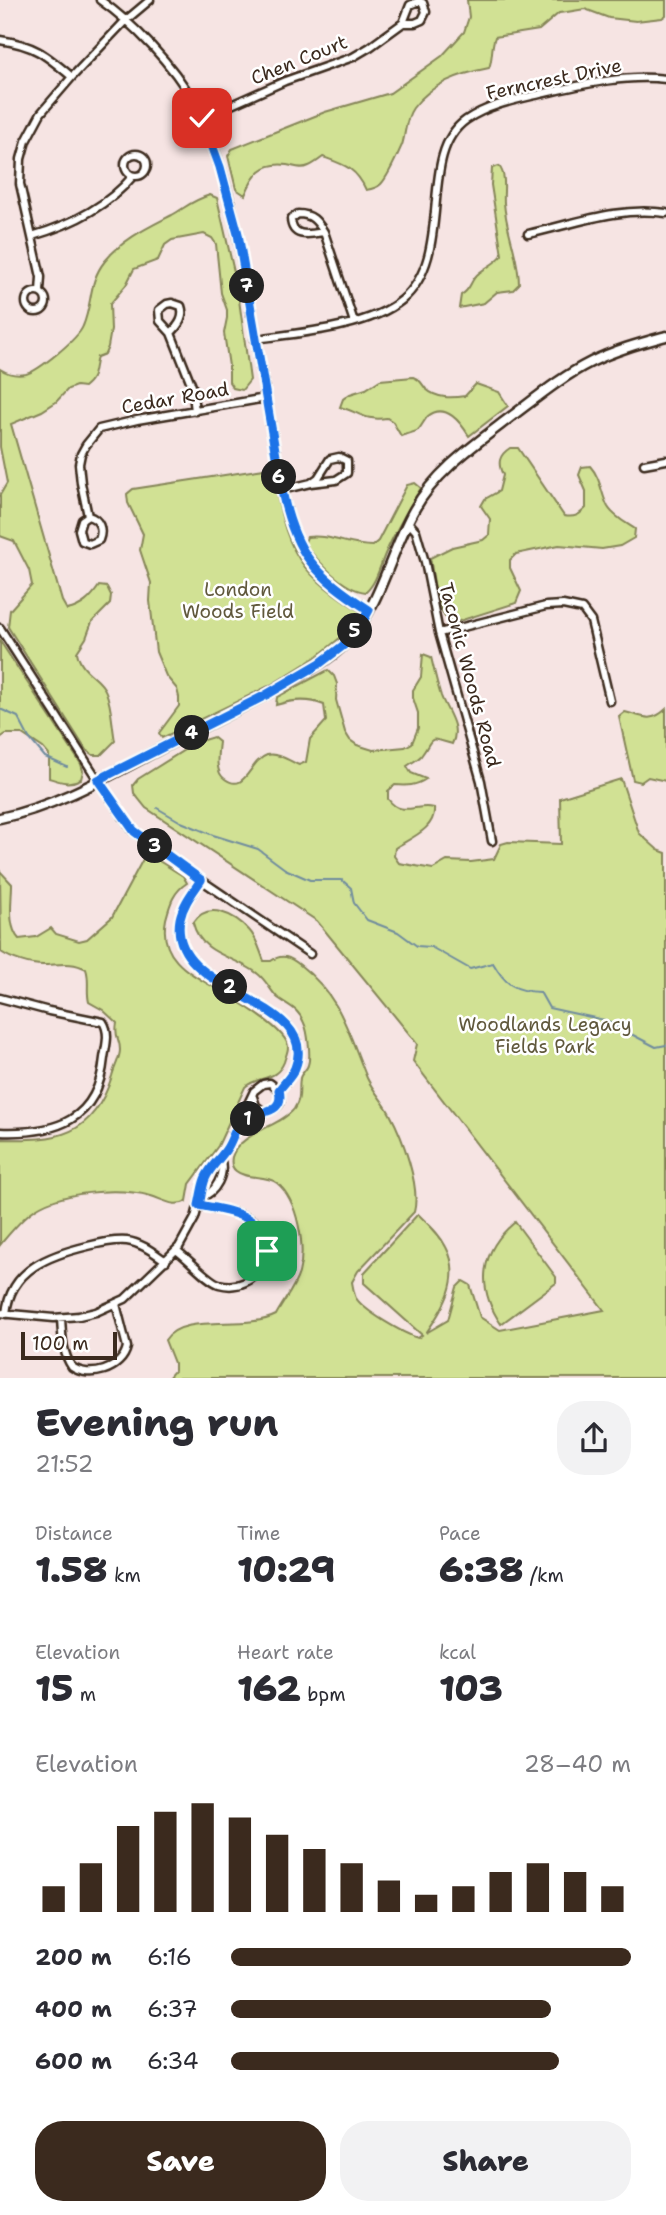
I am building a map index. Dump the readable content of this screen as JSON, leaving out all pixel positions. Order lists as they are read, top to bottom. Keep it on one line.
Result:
{"streets":{"street":["Chen Court","Ferncrest Drive","Cedar Road","Taconic Woods Road"]},"parks":["London Woods Field","Woodlands Legacy Fields Park"],"scale_bar":"100 m","page":{"pins":["7","6","5","4","3","2","1"],"scale":"100 m","heading":["Evening run","21:52"],"stats":[["Distance","1.58 km"],["Time","10:29"],["Pace","6:38 /km"],["Elevation","15 m"],["Heart rate","162 bpm"],["kcal","103"]],"chart":["Elevation","28–40 m"],"list":[{"name":"200 m","note":"6:16"},{"name":"400 m","note":"6:37"},{"name":"600 m","note":"6:34"}],"buttons":["Save","Share"]}}
